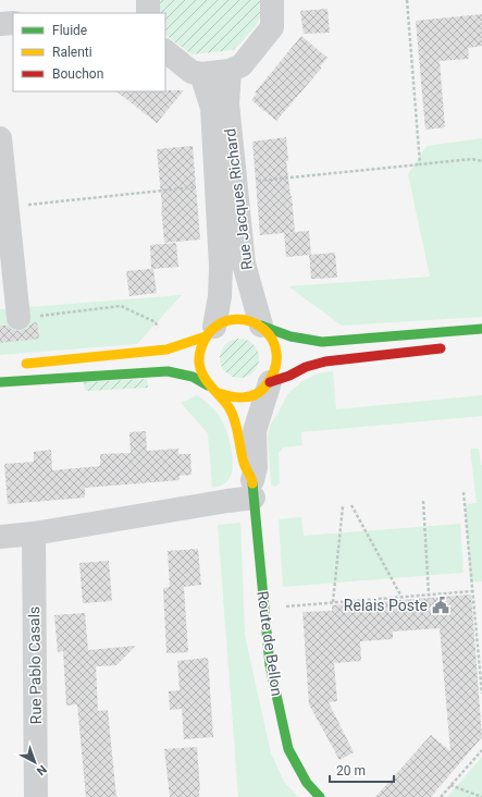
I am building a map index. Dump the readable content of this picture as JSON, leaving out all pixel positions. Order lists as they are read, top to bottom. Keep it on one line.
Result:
{"streets":{"main road":["Route de Bellon"],"street":["Rue Jacques Richard","Rue Pablo Casals"]},"crossings":[["Rue Jacques Richard","Route de Bellon"]],"places":{"public building":["Relais Poste"]},"legend":["Fluide","Ralenti","Bouchon"],"scale_bar":"20 m","north":"bottom right"}
